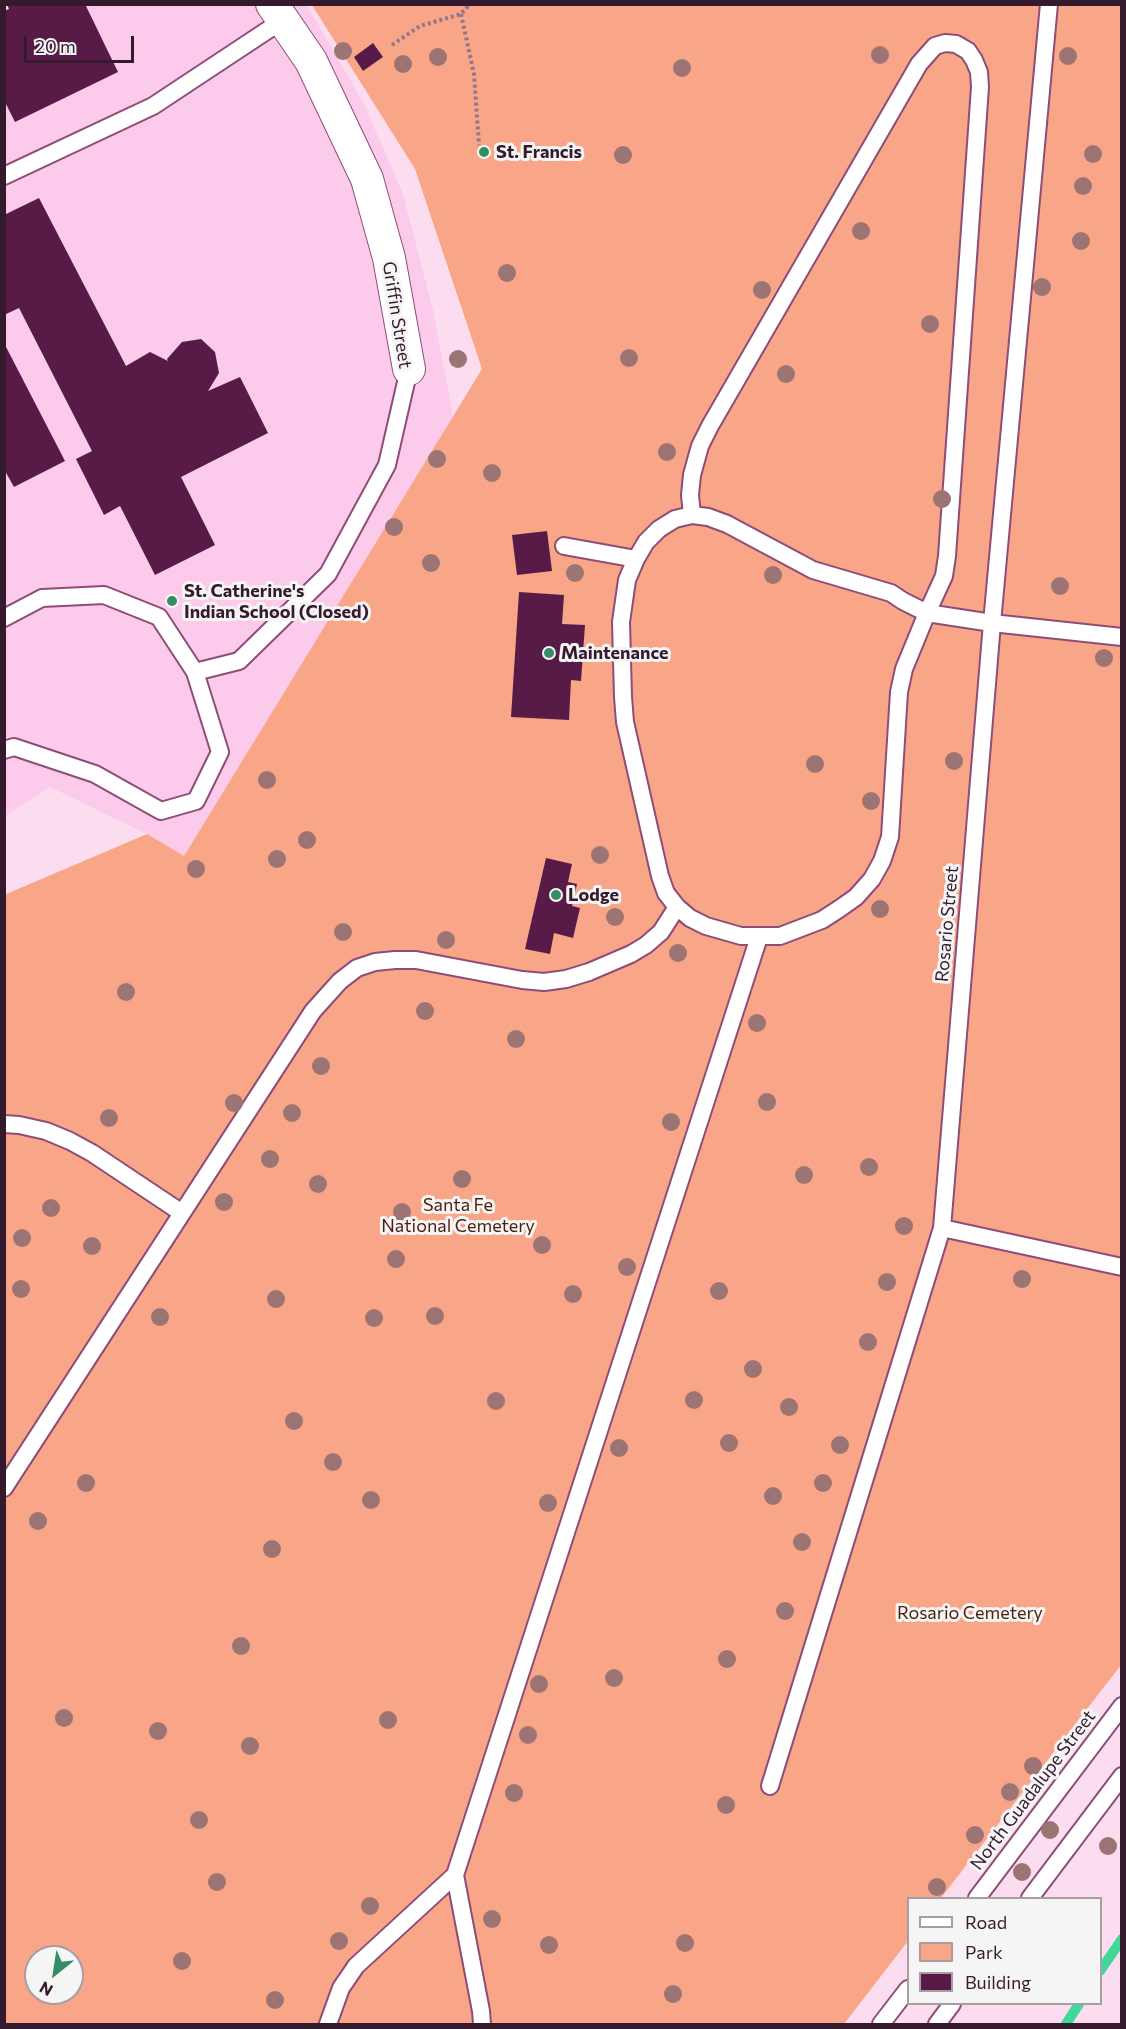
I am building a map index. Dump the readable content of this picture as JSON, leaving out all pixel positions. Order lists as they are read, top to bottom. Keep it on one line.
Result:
{"streets":{"street":["Griffin Street"],"lane":["Rosario Street","North Guadalupe Street"]},"parks":["Santa Fe National Cemetery","Rosario Cemetery"],"places":["St. Francis","St. Catherine's Indian School (Closed)","Maintenance","Lodge"],"legend":["Road","Park","Building"],"scale_bar":"20 m","north":"bottom left"}
